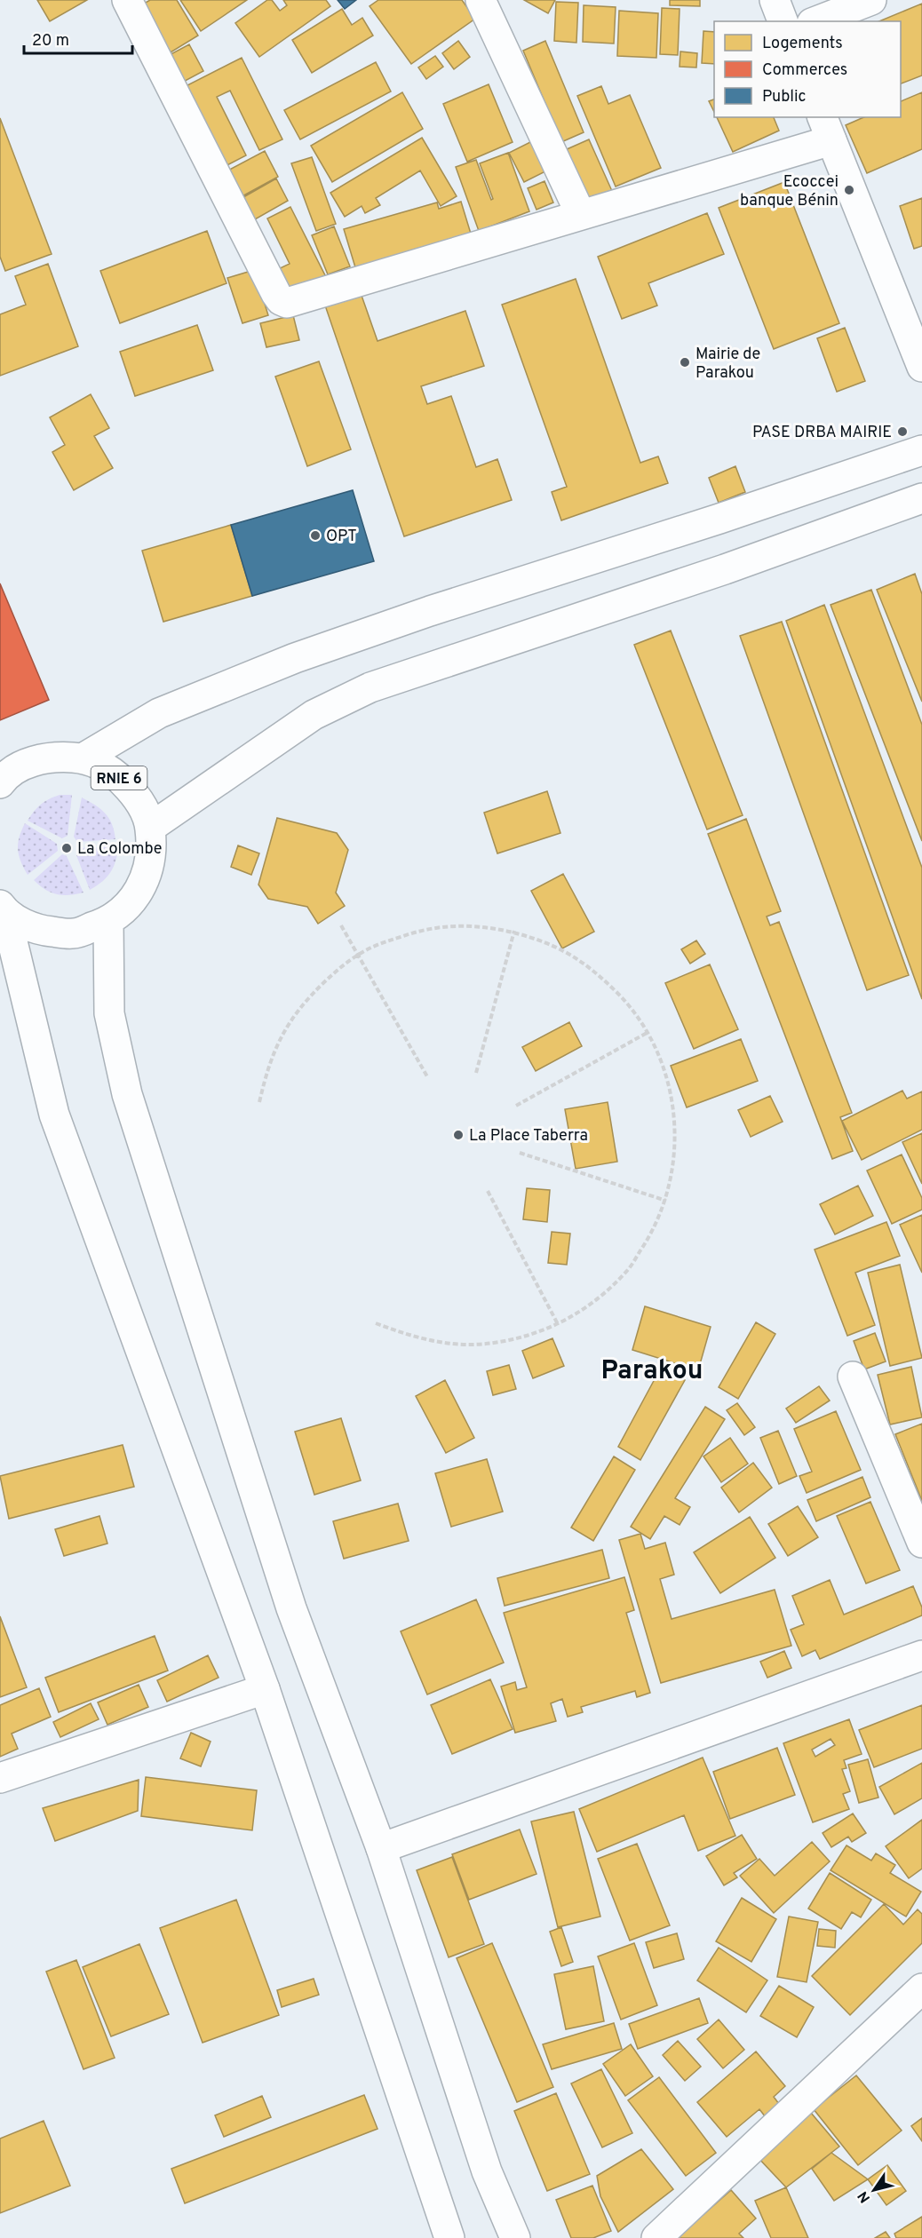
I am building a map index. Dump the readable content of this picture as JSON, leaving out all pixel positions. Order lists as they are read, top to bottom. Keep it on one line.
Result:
{"streets":{"main road":["RNIE 6"]},"districts":["Parakou"],"places":["Ecoccei banque Bénin","Mairie de Parakou","PASE DRBA MAIRIE","OPT","La Colombe","La Place Taberra"],"legend":["Logements","Commerces","Public"],"scale_bar":"20 m","north":"bottom left"}
